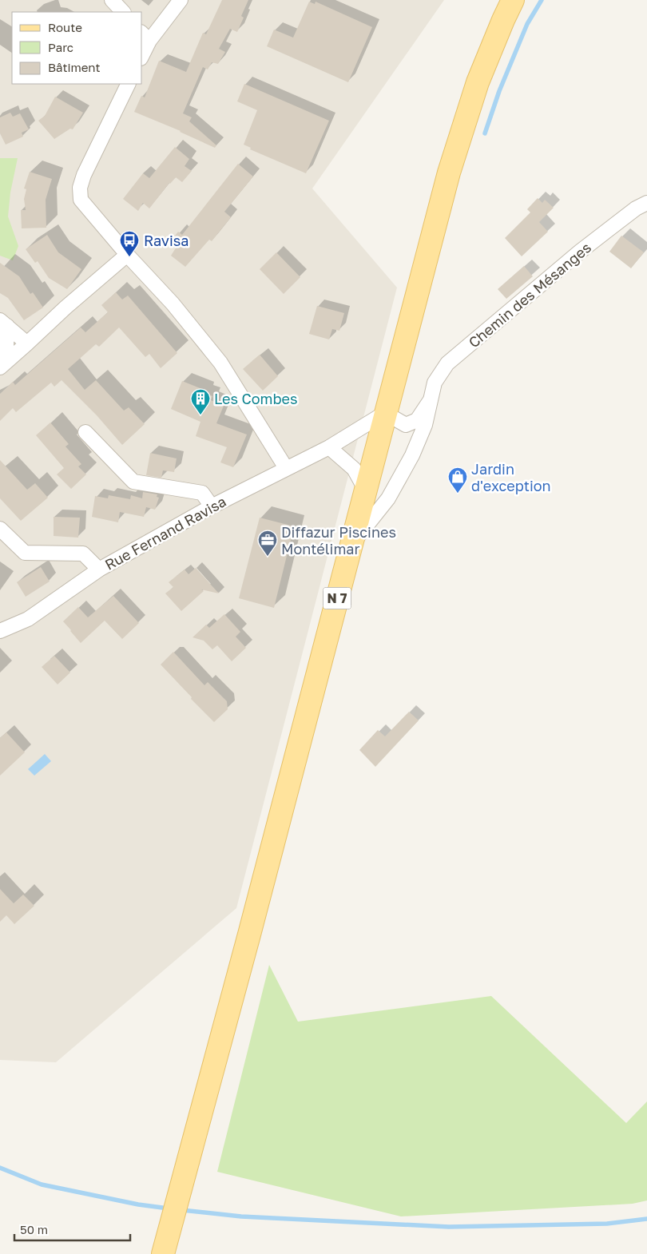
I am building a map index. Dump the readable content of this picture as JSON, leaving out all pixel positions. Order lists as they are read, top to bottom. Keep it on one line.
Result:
{"streets":{"main road":["N 7"],"street":["Chemin des Mésanges","Rue Fernand Ravisa"]},"crossings":[["Chemin des Mésanges","Rue Fernand Ravisa"],["Chemin des Mésanges","N 7"],["Rue Fernand Ravisa","N 7"]],"places":{"bus stop":["Ravisa"],"building":["Les Combes"],"shop":["Jardin d'exception"],"office":["Diffazur Piscines Montélimar"]},"legend":["Route","Parc","Bâtiment"],"scale_bar":"50 m"}
